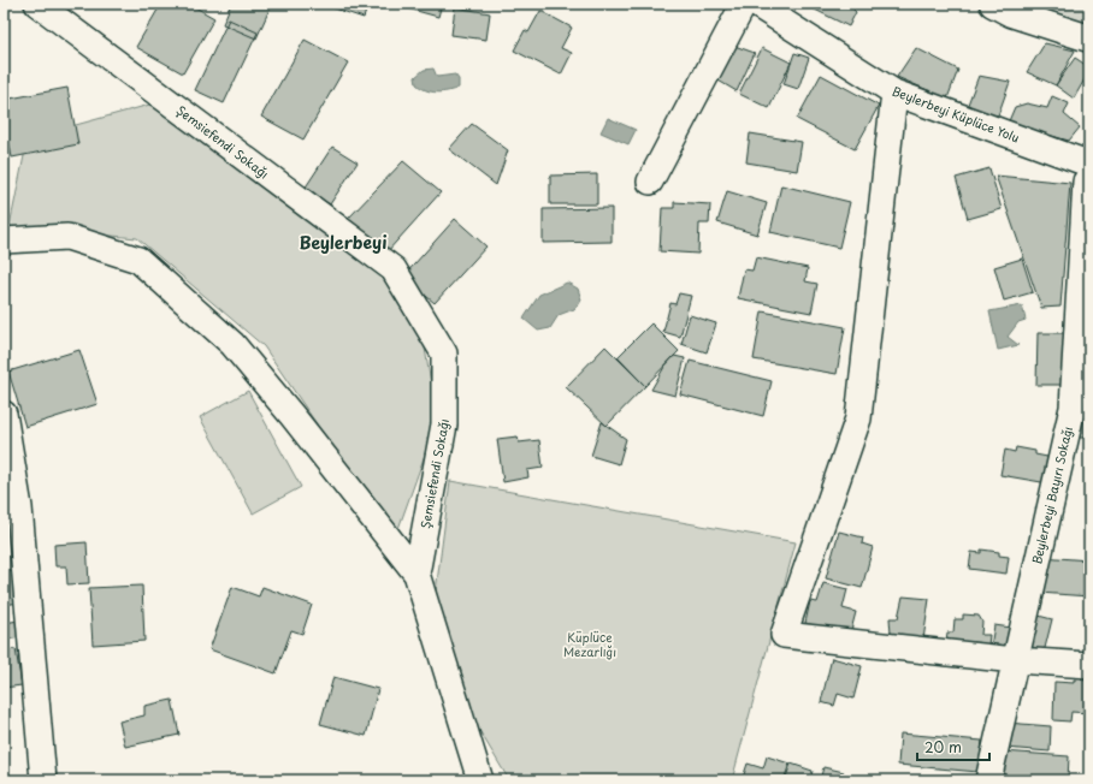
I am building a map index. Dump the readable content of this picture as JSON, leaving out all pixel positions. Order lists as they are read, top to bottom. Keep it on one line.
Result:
{"streets":{"street":["Beylerbeyi Küplüce Yolu","Şemsiefendi Sokağı","Beylerbeyi Bayırı Sokağı"]},"districts":["Beylerbeyi"],"parks":["Küplüce Mezarlığı"],"scale_bar":"20 m"}
